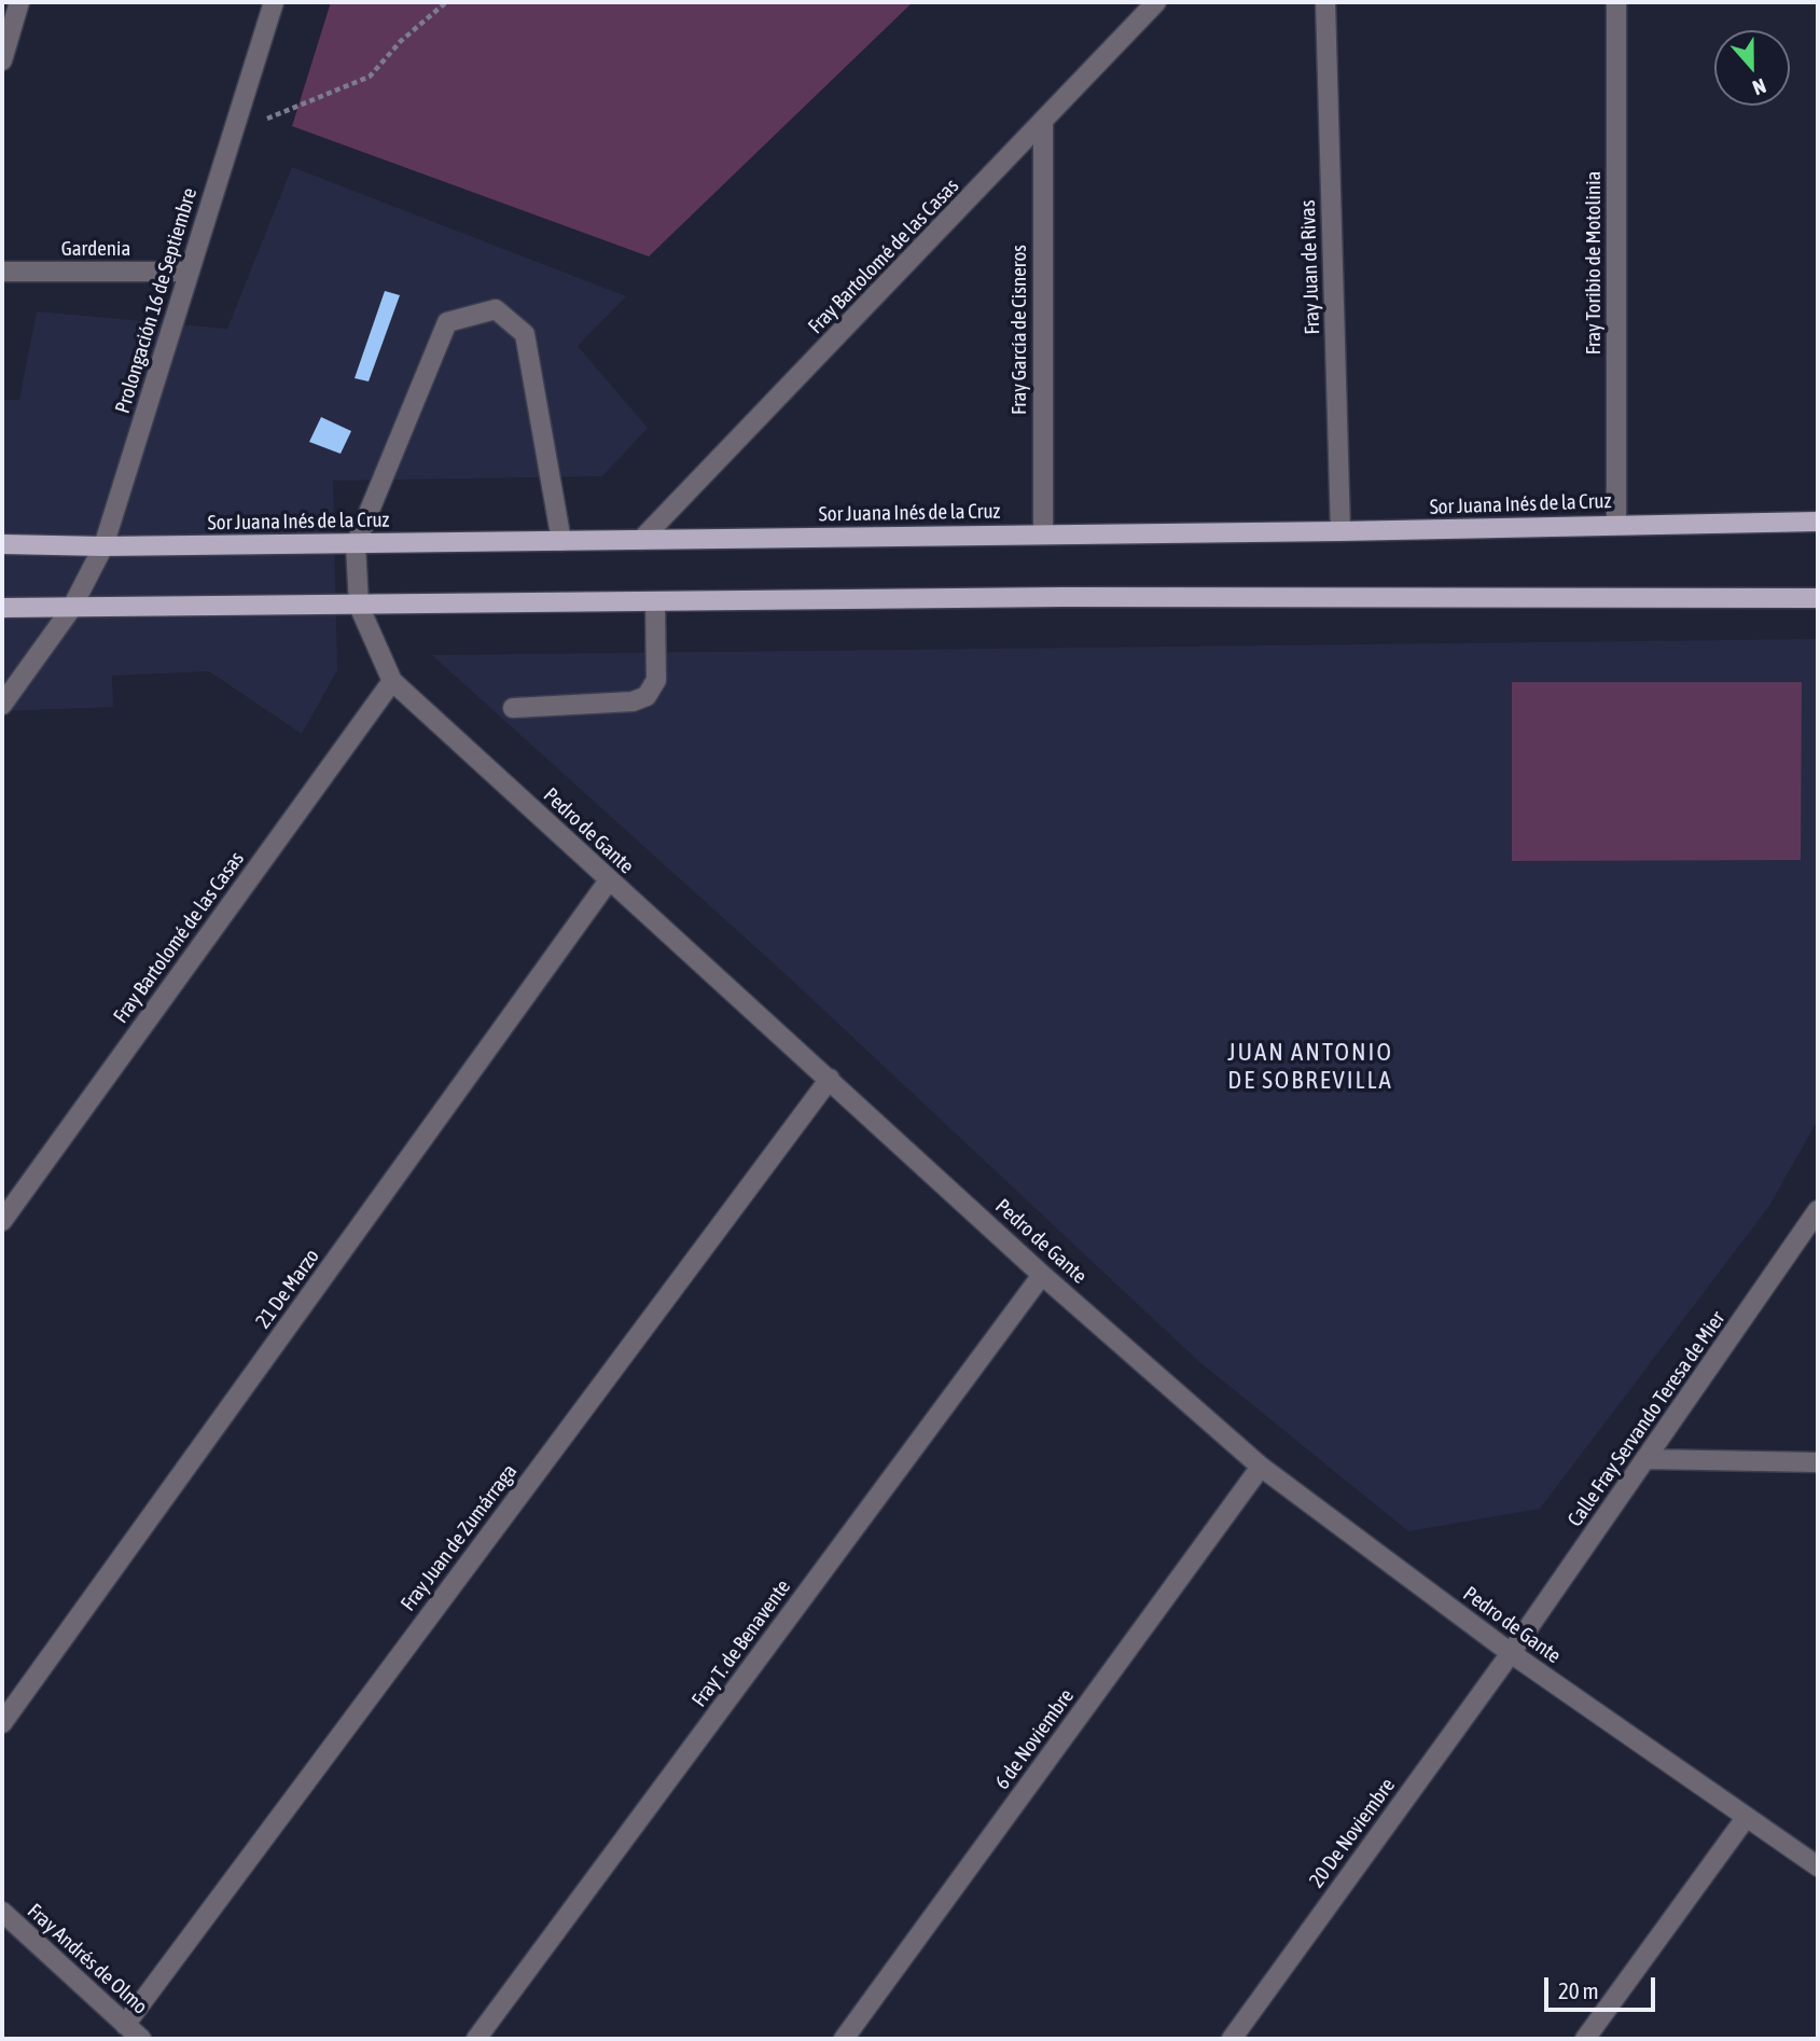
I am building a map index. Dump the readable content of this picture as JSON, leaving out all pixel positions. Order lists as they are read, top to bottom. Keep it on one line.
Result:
{"streets":{"main road":["Sor Juana Inés de la Cruz"],"street":["Gardenia","Fray Bartolomé de las Casas","Fray Toribio de Motolinia","Fray Juan de Rivas","Prolongación 16 de Septiembre","Fray García de Cisneros","Pedro de Gante","21 De Marzo","Calle Fray Servando Teresa de Mier","Fray Juan de Zumárraga","Fray T. de Benavente","6 de Noviembre","20 De Noviembre","Fray Andrés de Olmo"]},"crossings":[["Gardenia","Prolongación 16 de Septiembre"],["Fray Bartolomé de las Casas","Fray García de Cisneros"],["Fray Bartolomé de las Casas","Sor Juana Inés de la Cruz"],["Fray Bartolomé de las Casas","Pedro de Gante"],["Fray Toribio de Motolinia","Sor Juana Inés de la Cruz"],["Fray Juan de Rivas","Sor Juana Inés de la Cruz"],["Prolongación 16 de Septiembre","Sor Juana Inés de la Cruz"],["Fray García de Cisneros","Sor Juana Inés de la Cruz"],["Sor Juana Inés de la Cruz","Pedro de Gante"],["Pedro de Gante","21 De Marzo"],["Pedro de Gante","Calle Fray Servando Teresa de Mier"],["Pedro de Gante","Fray Juan de Zumárraga"],["Pedro de Gante","Fray T. de Benavente"],["Pedro de Gante","6 de Noviembre"],["Pedro de Gante","20 De Noviembre"],["Calle Fray Servando Teresa de Mier","20 De Noviembre"],["Fray Juan de Zumárraga","Fray Andrés de Olmo"]],"districts":["JUAN ANTONIO DE SOBREVILLA"],"scale_bar":"20 m","north":"bottom"}
